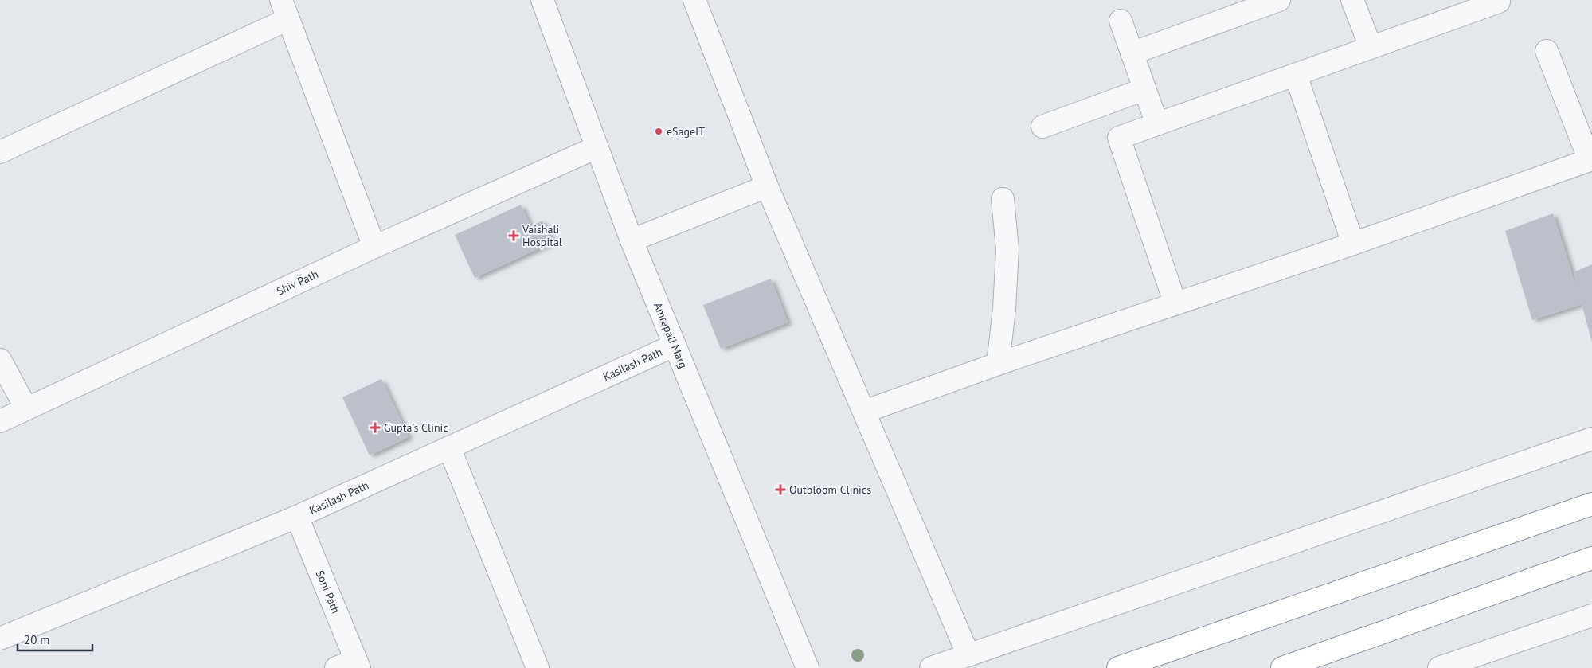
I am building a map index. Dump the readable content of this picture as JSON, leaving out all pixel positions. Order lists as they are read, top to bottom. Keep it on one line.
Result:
{"streets":{"street":["Shiv Path","Amrapali Marg","Kasilash Path","Soni Path"]},"crossings":[["Shiv Path","Amrapali Marg"],["Amrapali Marg","Kasilash Path"],["Kasilash Path","Soni Path"]],"places":{"other":["eSageIT"],"health":["Vaishali Hospital","Gupta's Clinic","Outbloom Clinics"]},"scale_bar":"20 m"}
